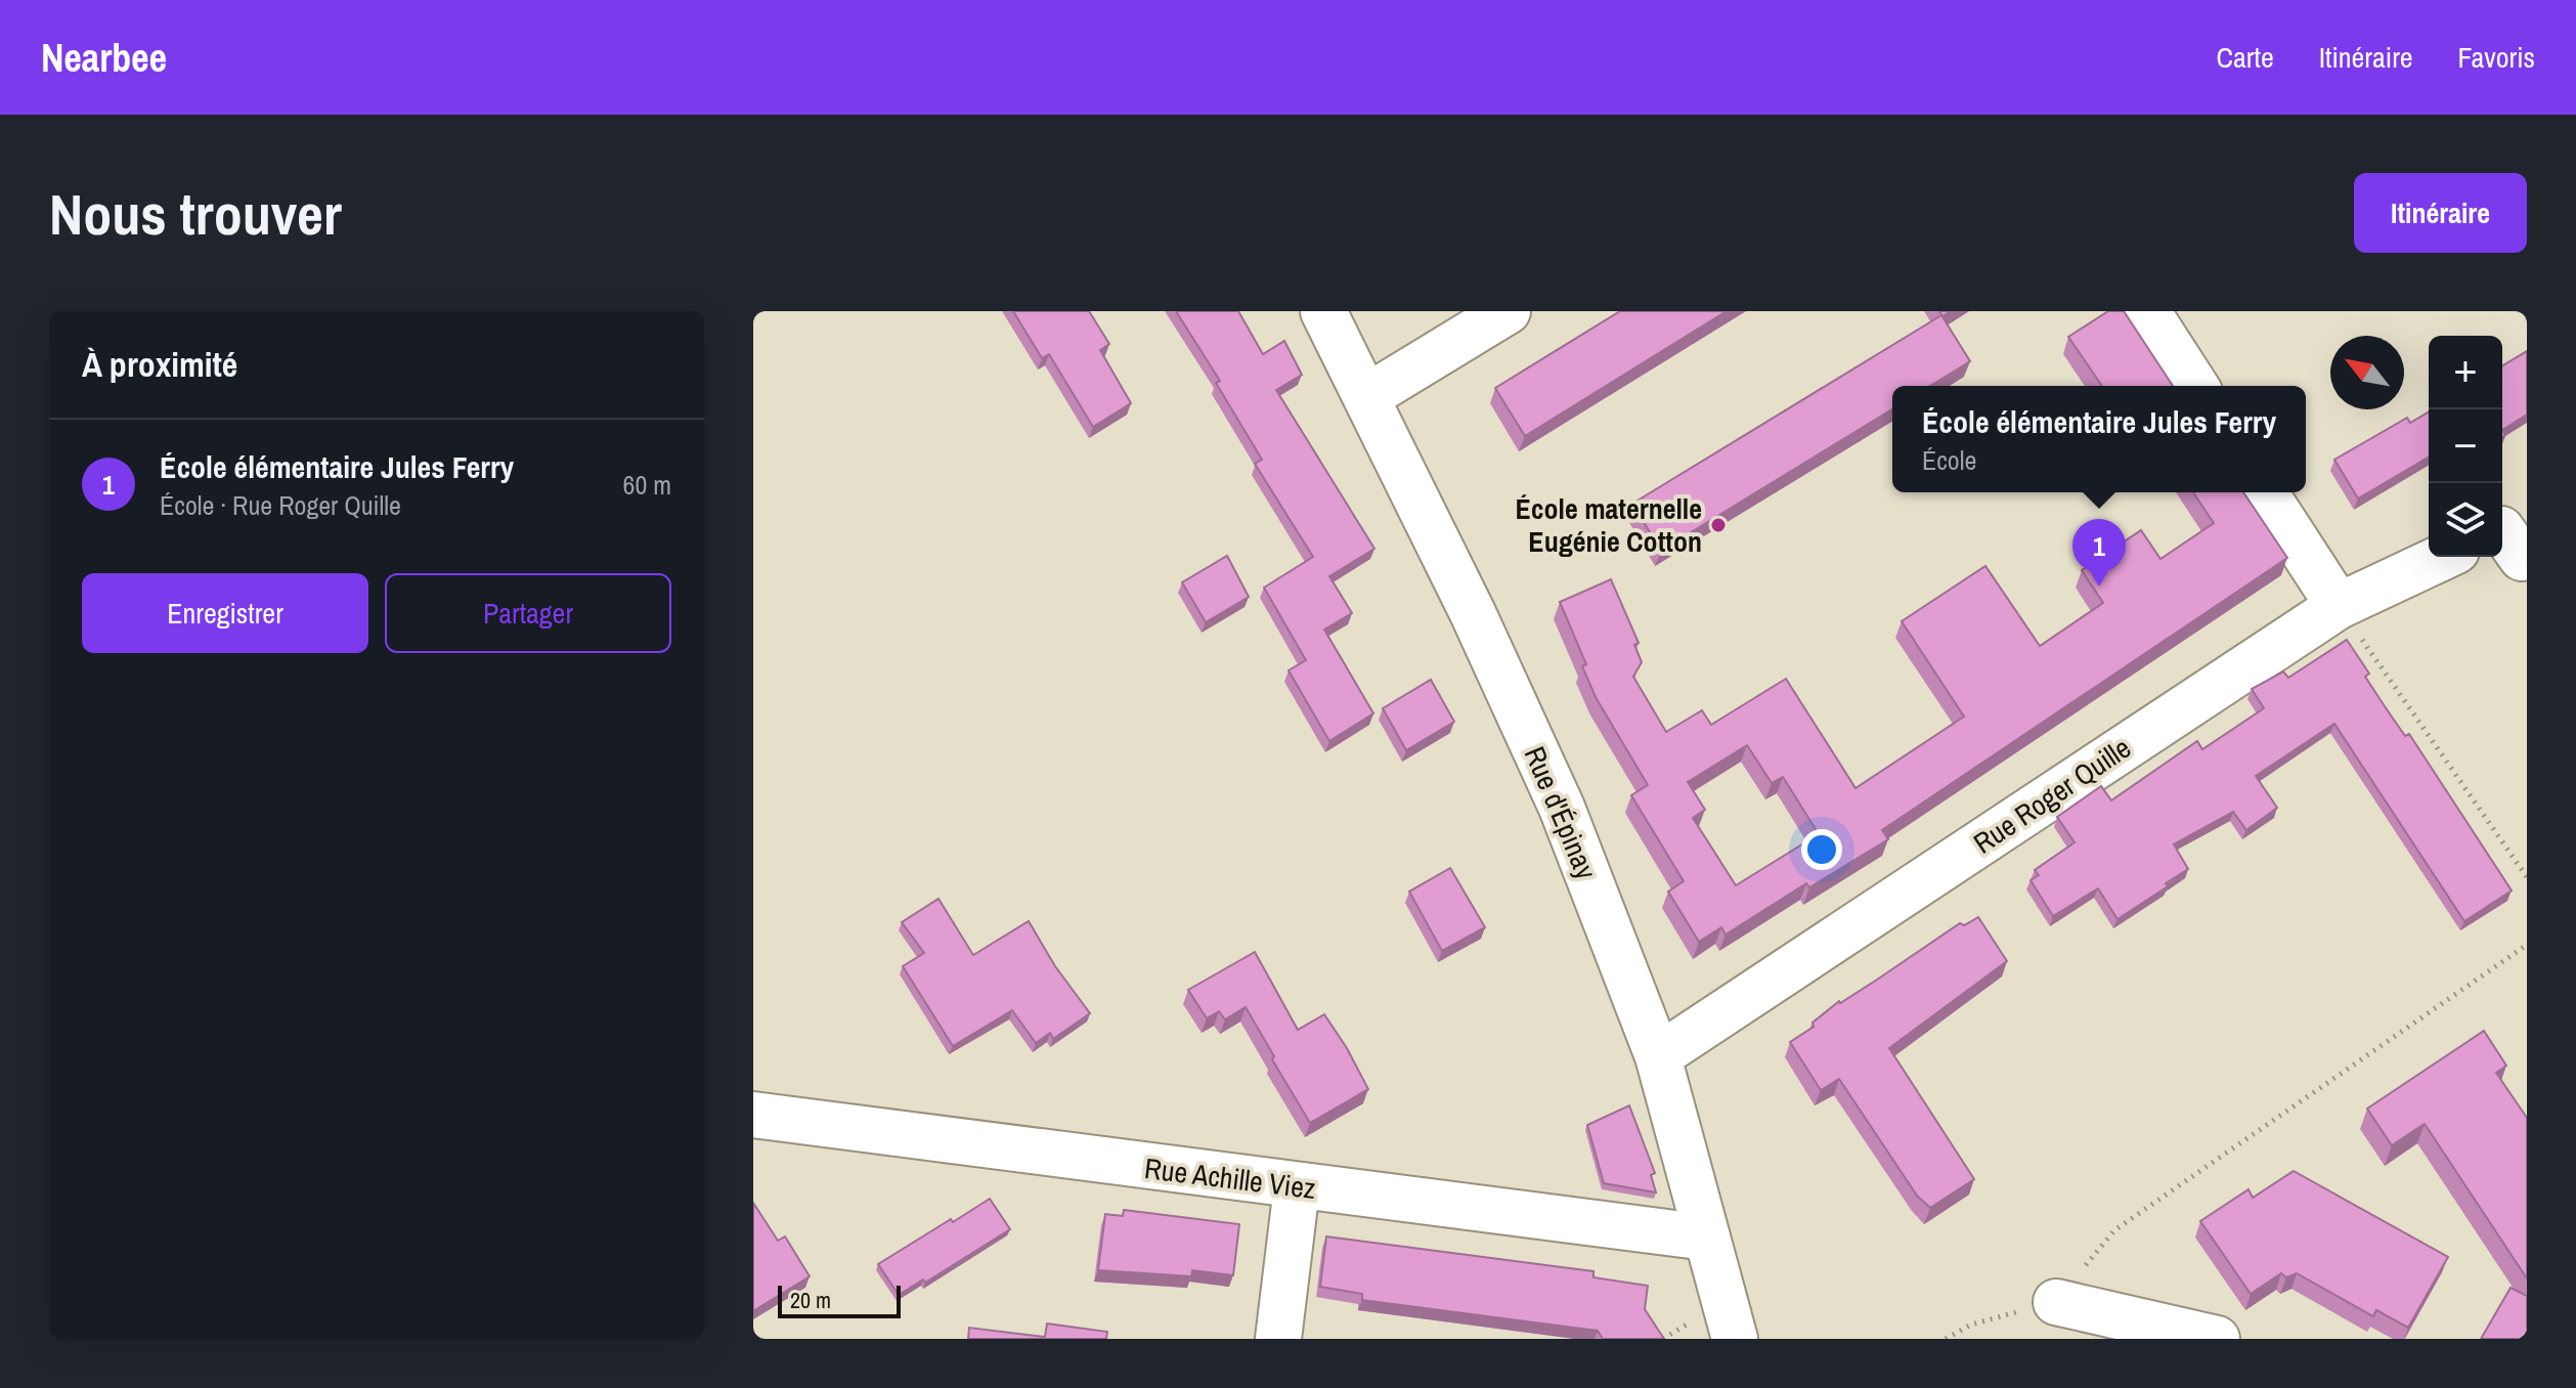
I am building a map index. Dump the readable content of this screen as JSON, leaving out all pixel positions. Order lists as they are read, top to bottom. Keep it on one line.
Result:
{"streets":{"street":["Rue Roger Quille","Rue d'Épinay","Rue Achille Viez"]},"crossings":[["Rue Roger Quille","Rue d'Épinay"],["Rue d'Épinay","Rue Achille Viez"]],"places":["École maternelle Eugénie Cotton"],"scale_bar":"20 m","north":"top left","page":{"header":"Nearbee","nav":["Carte","Itinéraire","Favoris"],"buttons":["Itinéraire",["Enregistrer","Partager"]],"title":"Nous trouver","heading":"À proximité","map_buttons":["+","−"],"popup":["École élémentaire Jules Ferry","École"],"list":[{"mark":"1","name":"École élémentaire Jules Ferry","note":"École · Rue Roger Quille","value":"60 m"}],"pins":"1","scale":"20 m"}}
